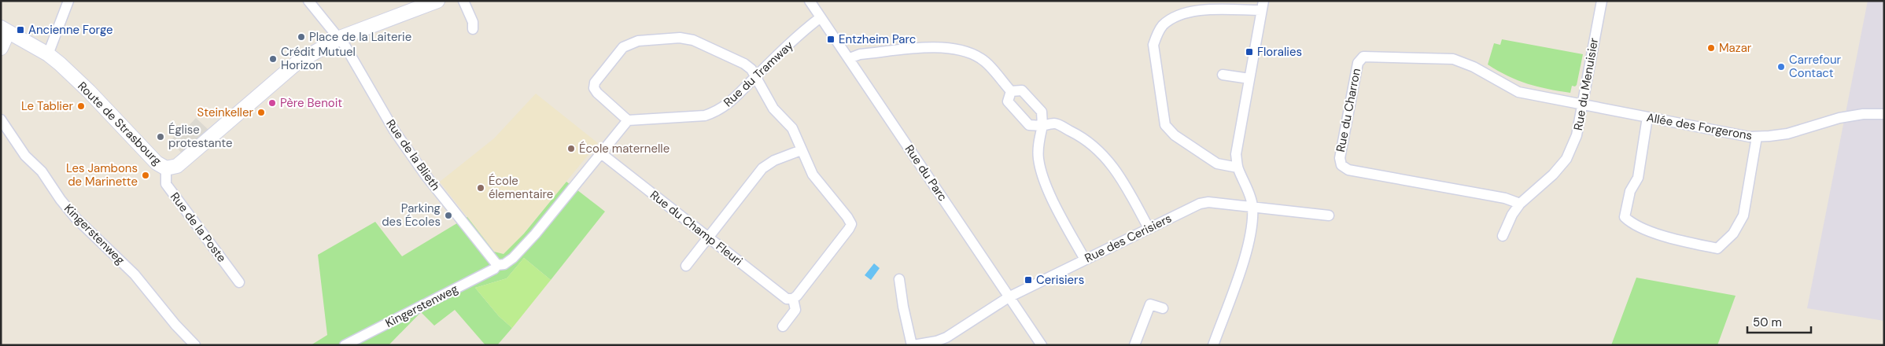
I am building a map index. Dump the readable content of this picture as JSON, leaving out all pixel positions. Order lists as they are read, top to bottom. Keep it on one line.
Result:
{"streets":{"main road":["Route de Strasbourg"],"street":["Rue du Tramway","Rue du Menuisier","Rue du Charron","Allée des Forgerons","Rue de la Blieth","Rue du Parc","Rue de la Poste","Rue du Champ Fleuri","Kingerstenweg","Rue des Cerisiers"]},"crossings":[["Rue du Tramway","Rue du Parc"],["Rue du Menuisier","Rue du Charron"],["Rue du Menuisier","Allée des Forgerons"],["Rue du Charron","Allée des Forgerons"],["Route de Strasbourg","Rue de la Blieth"],["Route de Strasbourg","Rue de la Poste"],["Rue de la Blieth","Kingerstenweg"],["Rue du Parc","Rue des Cerisiers"]],"places":{"transit":["Ancienne Forge","Entzheim Parc","Floralies","Cerisiers"],"other":["Place de la Laiterie","Mazar","Crédit Mutuel Horizon","Carrefour Contact","Père Benoit","Le Tablier","Steinkeller","Église protestante","École maternelle","Les Jambons de Marinette","École élementaire","Parking des Écoles"]},"scale_bar":"50 m"}
